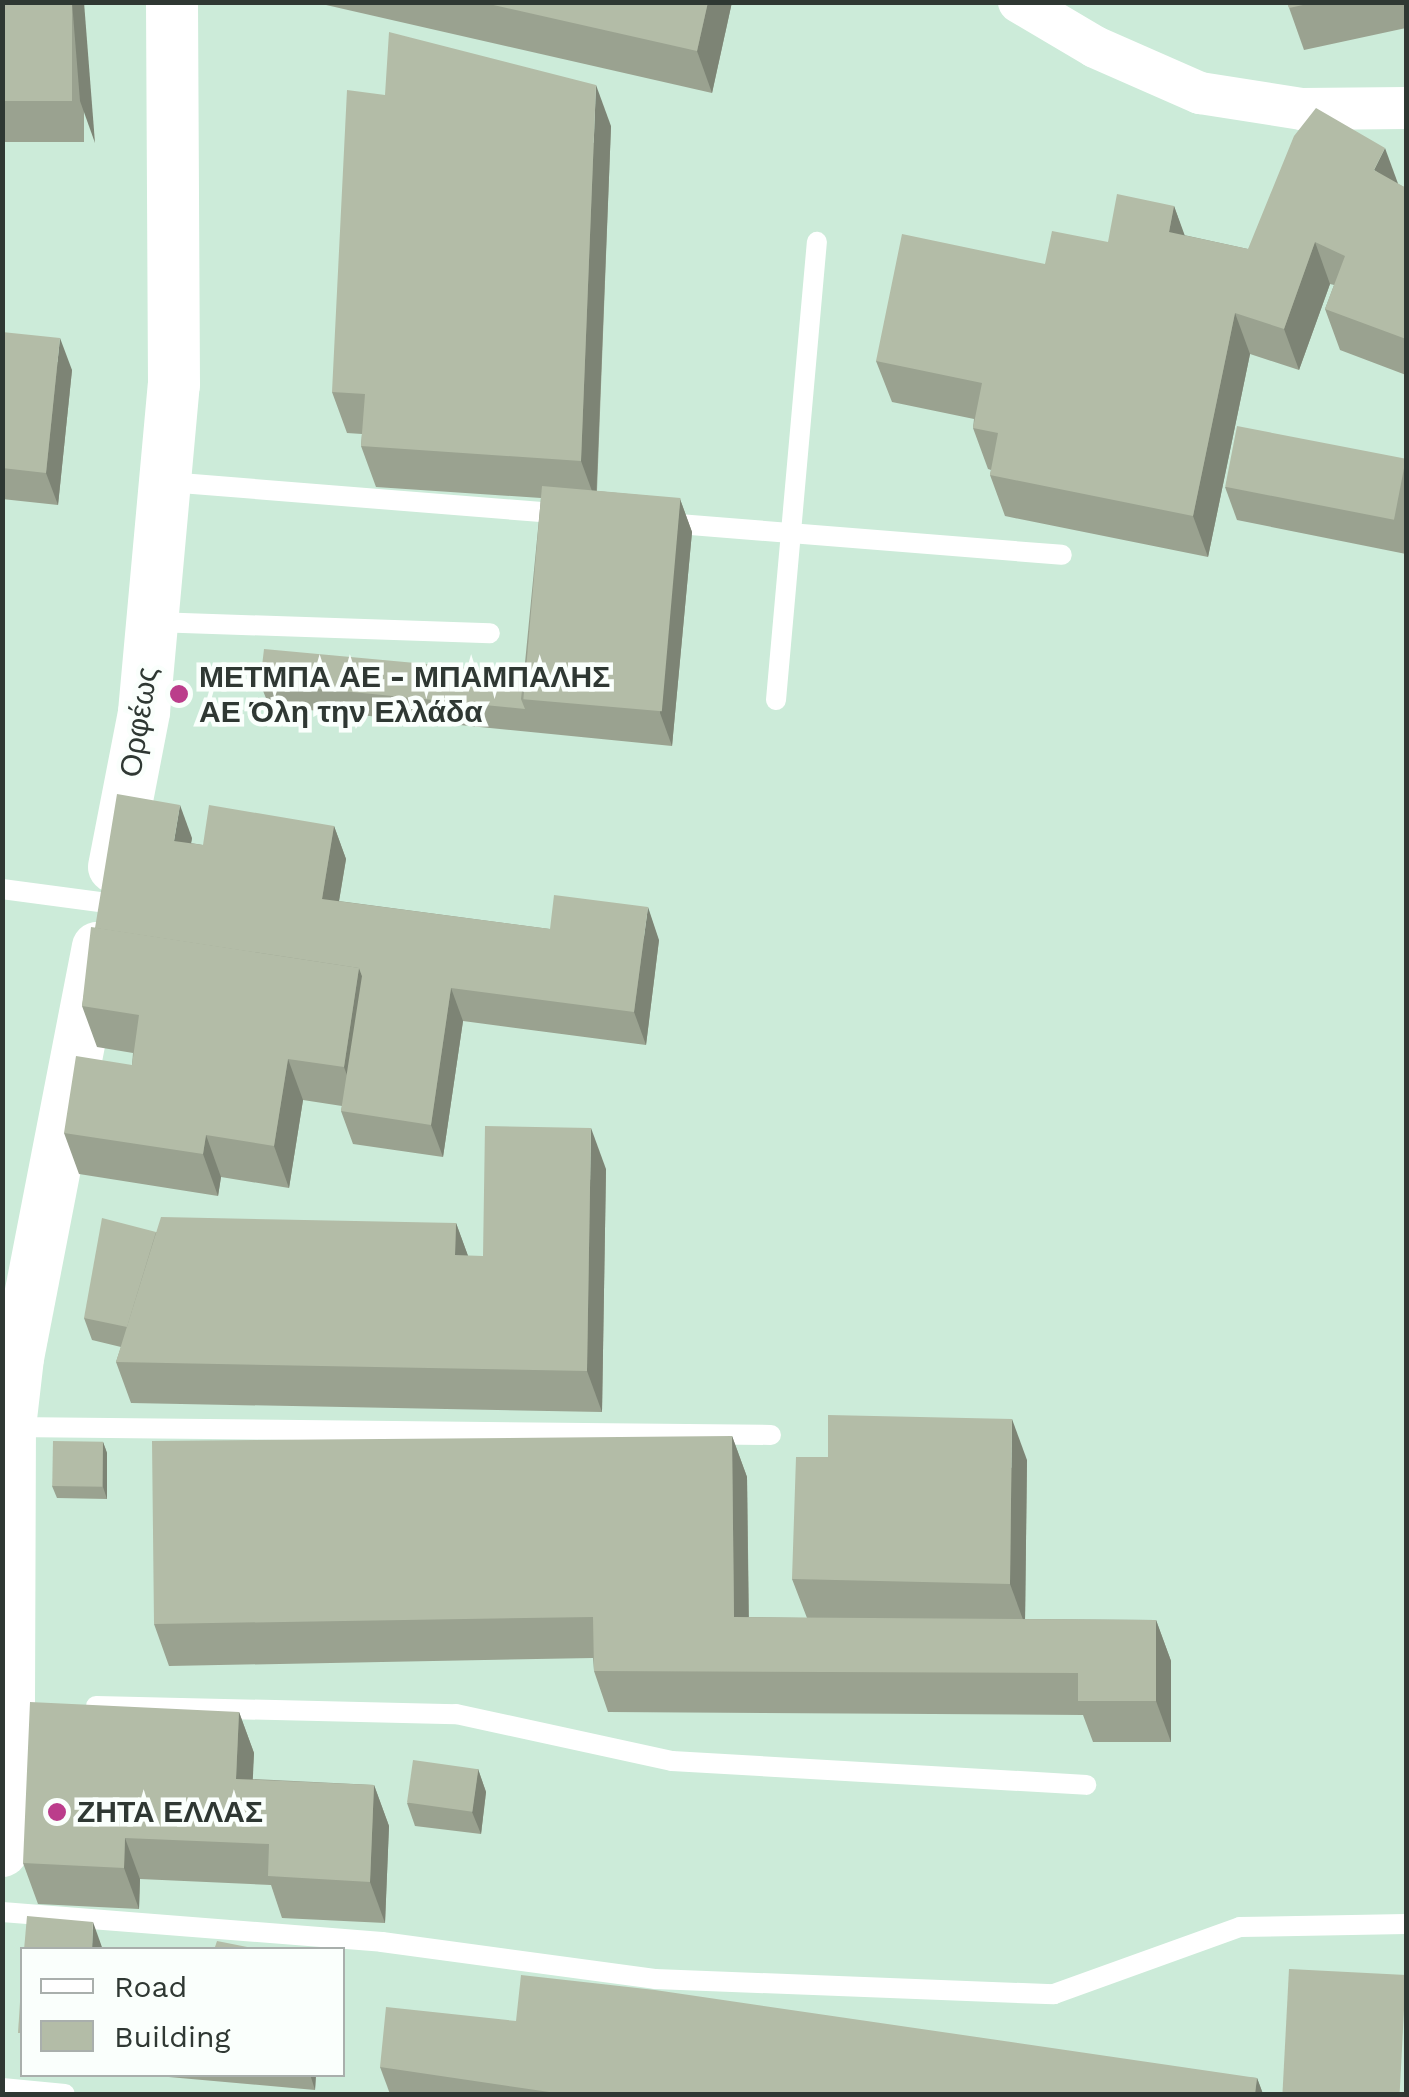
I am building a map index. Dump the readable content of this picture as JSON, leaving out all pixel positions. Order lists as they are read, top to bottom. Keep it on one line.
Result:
{"streets":{"street":["Ορφέως"]},"places":["ΜΕΤΜΠΑ ΑΕ - ΜΠΑΜΠΑΛΗΣ ΑΕ Όλη την Ελλάδα","ΖΗΤΑ ΕΛΛΑΣ"],"legend":["Road","Building"]}
